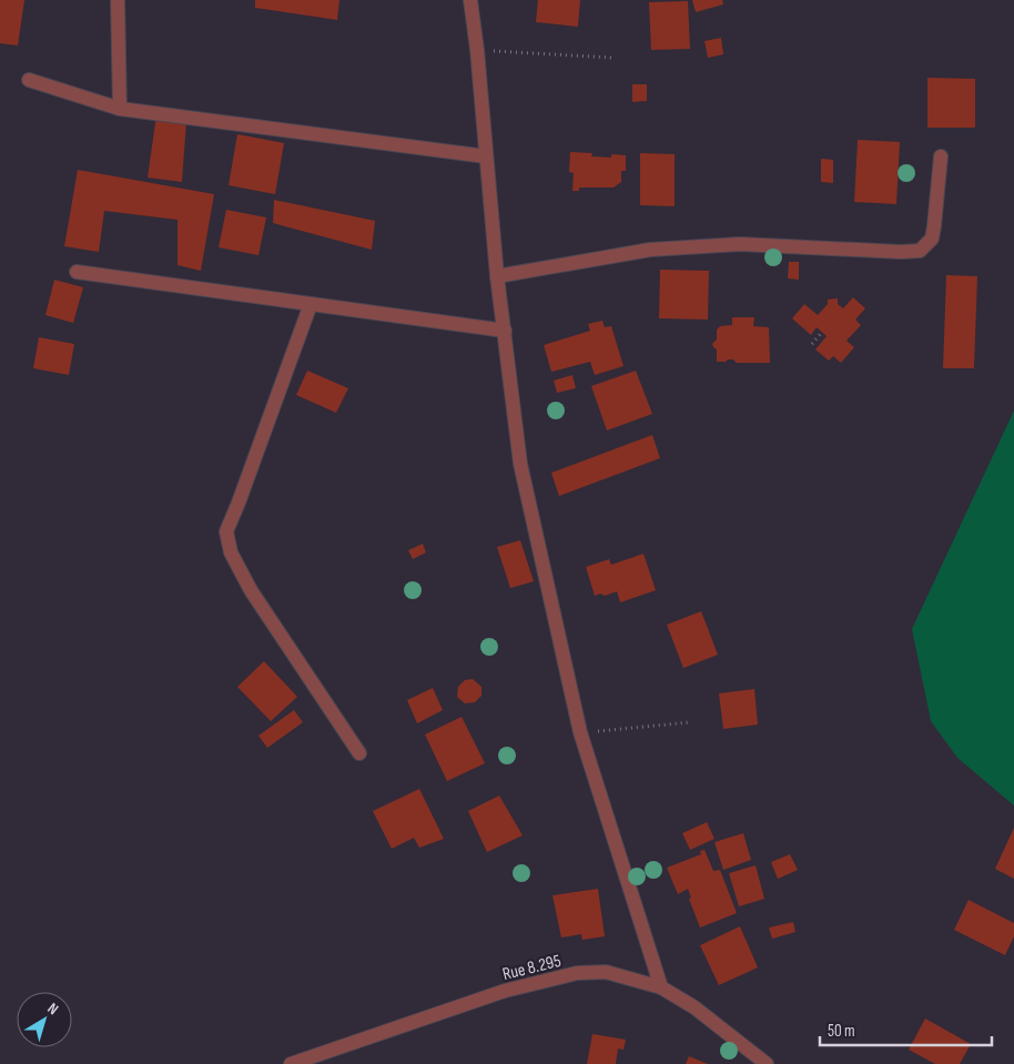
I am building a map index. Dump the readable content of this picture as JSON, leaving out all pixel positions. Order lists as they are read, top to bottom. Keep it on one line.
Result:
{"streets":{"street":["Rue 8.295"]},"scale_bar":"50 m","north":"top right"}
